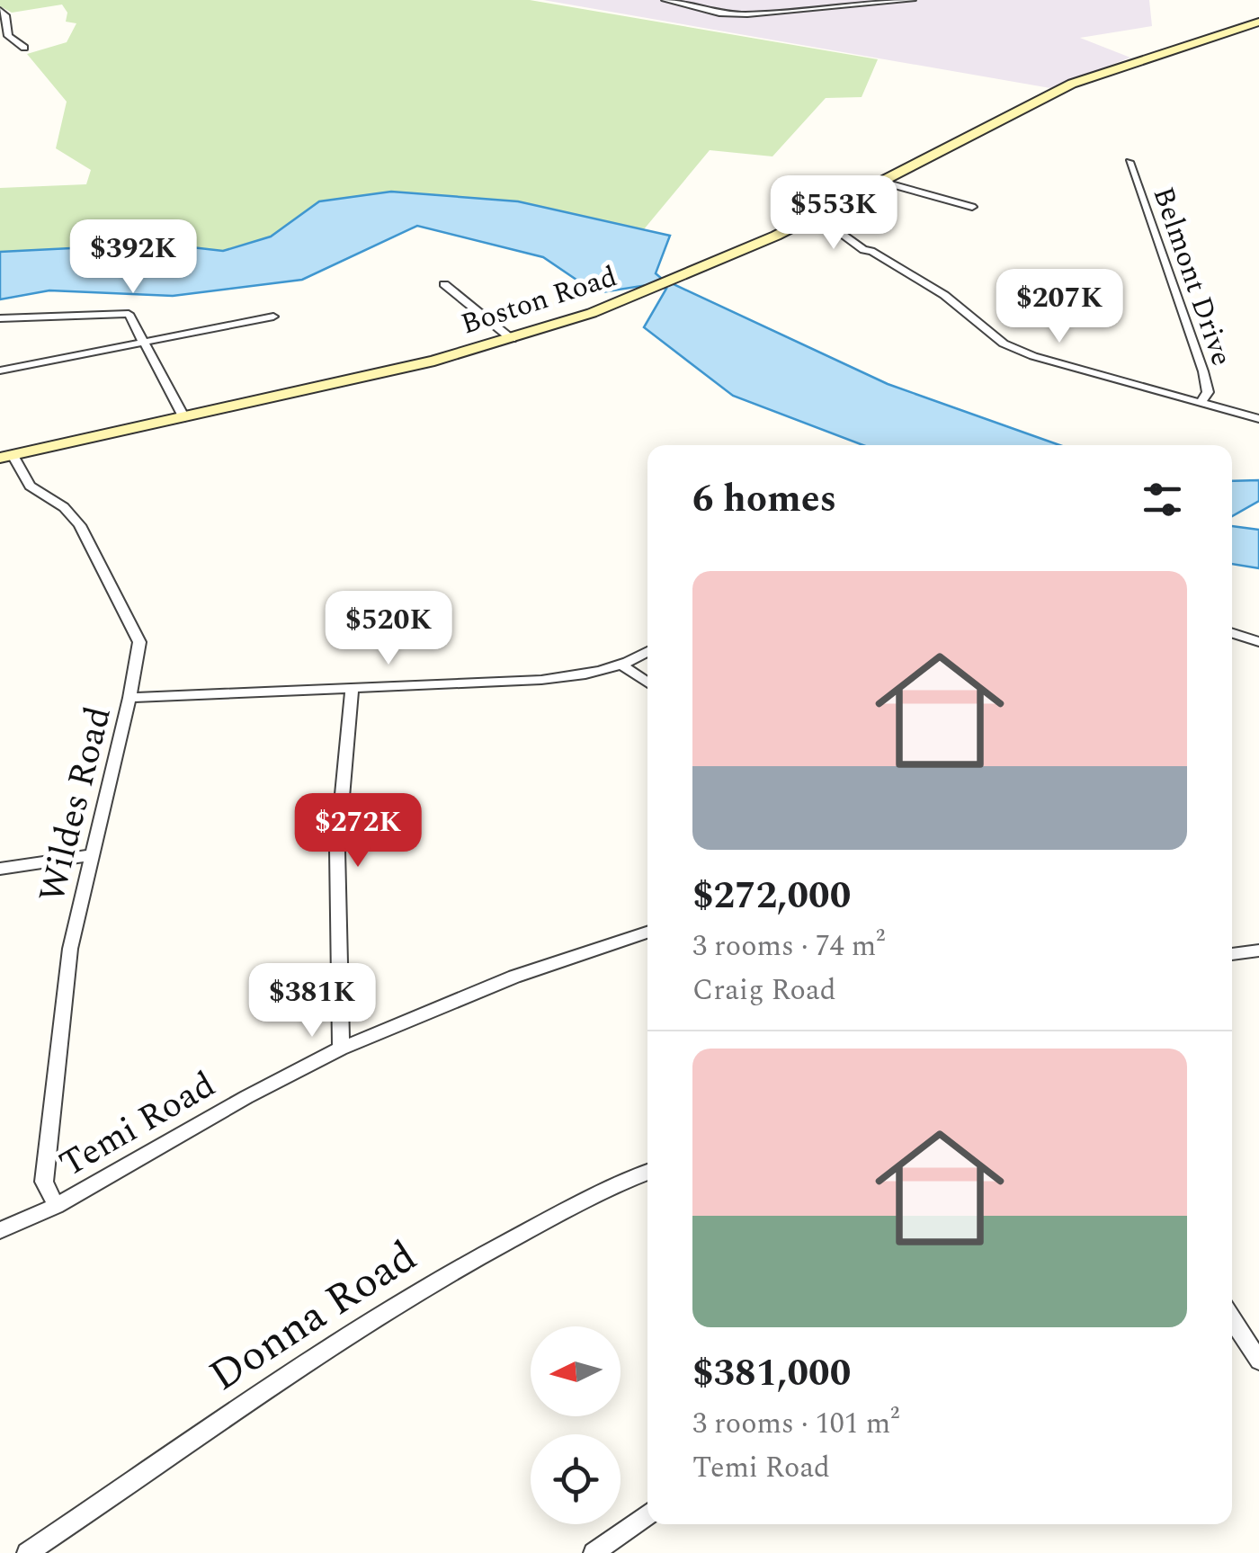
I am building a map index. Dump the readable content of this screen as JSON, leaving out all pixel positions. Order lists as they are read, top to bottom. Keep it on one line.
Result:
{"streets":{"main road":["Boston Road"],"street":["Belmont Drive","Wildes Road","Temi Road","Donna Road"]},"crossings":[["Boston Road","Wildes Road"],["Wildes Road","Temi Road"]],"north":"left","page":{"price":["$553K","$392K","$207K","$520K","$272K","$381K"],"heading":"6 homes","list":[{"name":"$272,000","note":"3 rooms · 74 m² · Craig Road"},{"name":"$381,000","note":"3 rooms · 101 m² · Temi Road"}]}}
